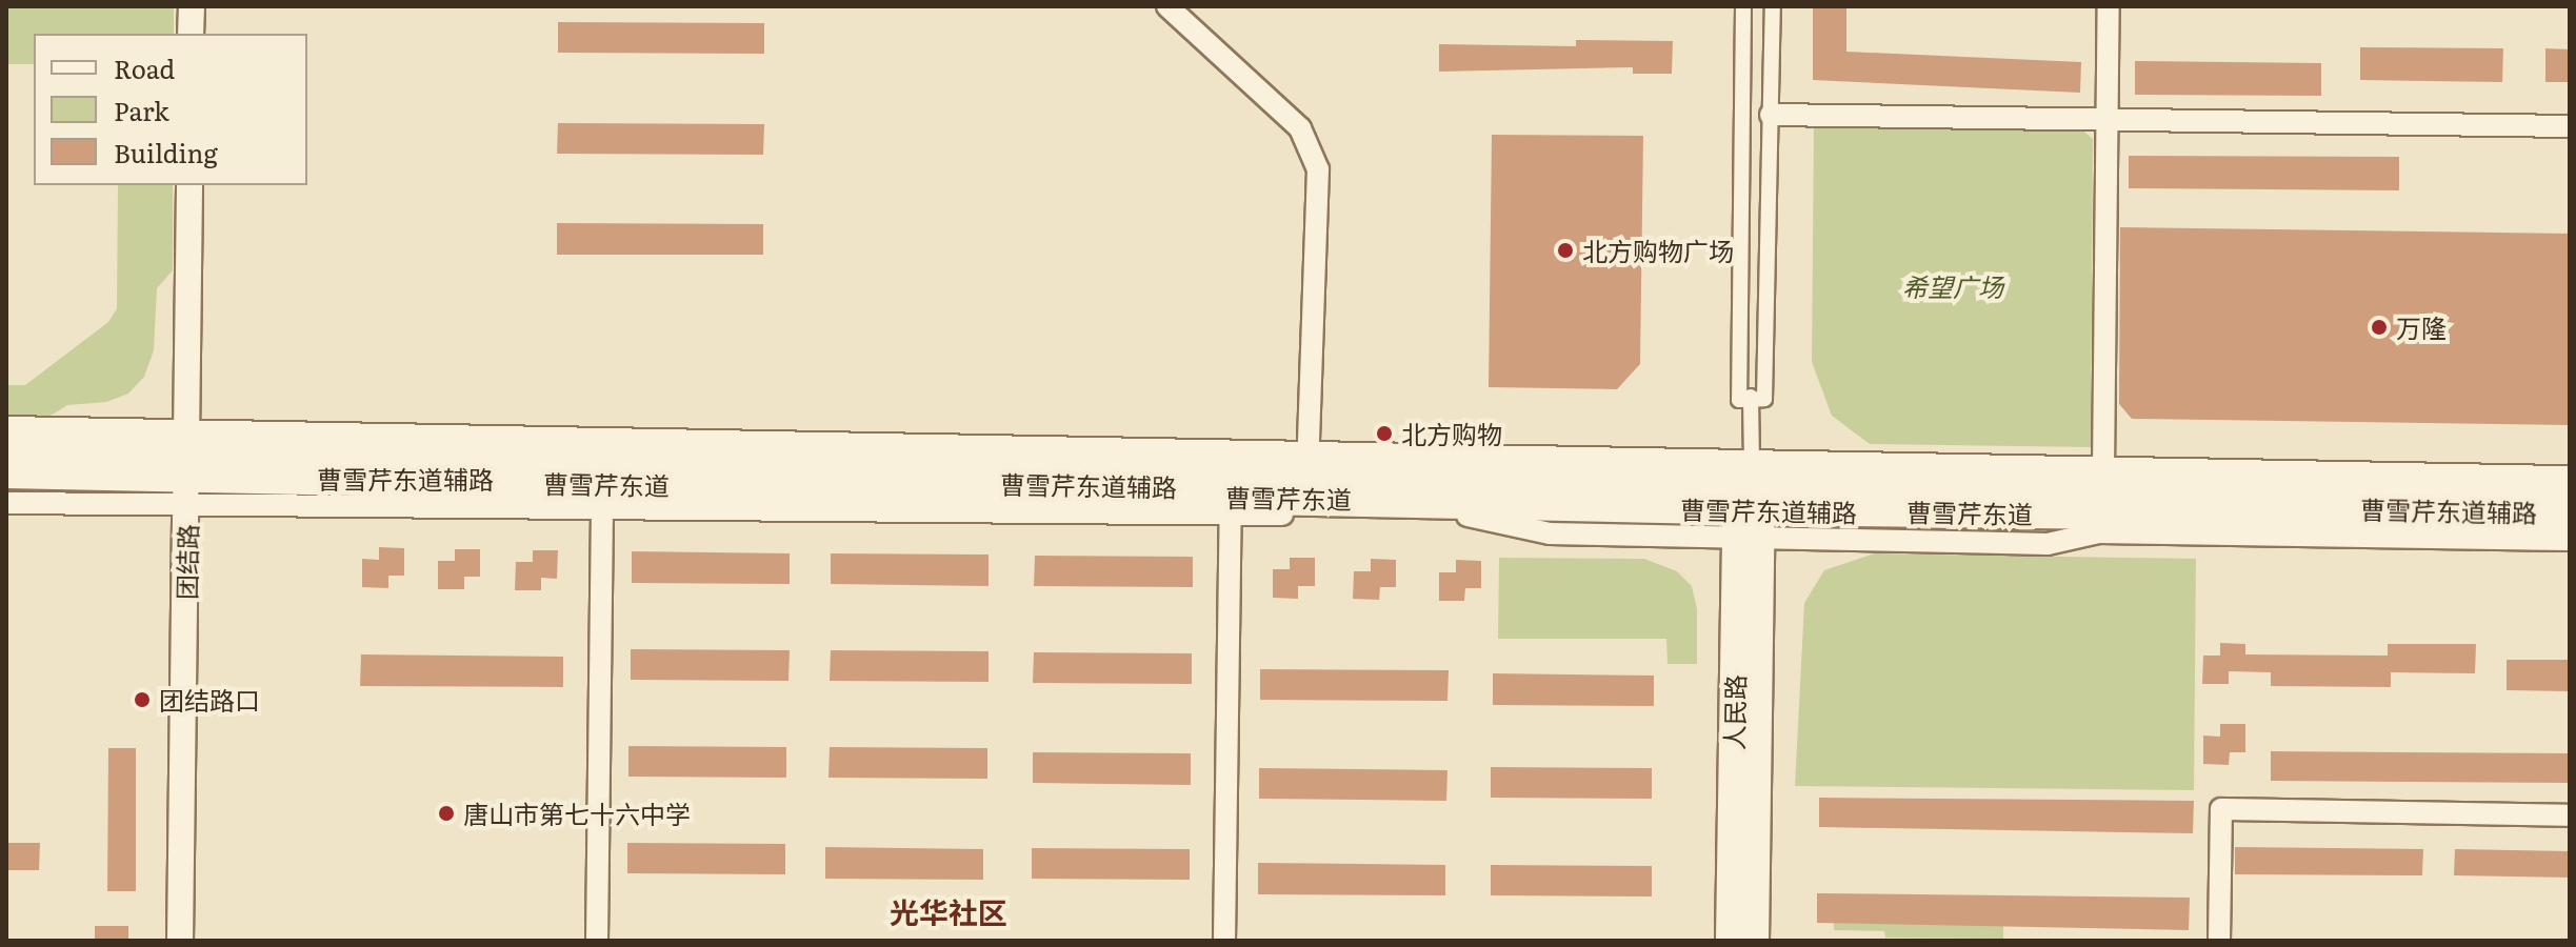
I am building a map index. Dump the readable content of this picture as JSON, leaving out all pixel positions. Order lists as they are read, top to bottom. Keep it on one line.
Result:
{"streets":{"main road":["曹雪芹东道","人民路"],"street":["曹雪芹东道辅路","团结路"]},"crossings":[["曹雪芹东道辅路","曹雪芹东道"],["曹雪芹东道辅路","团结路"],["曹雪芹东道辅路","人民路"],["曹雪芹东道","团结路"],["曹雪芹东道","人民路"]],"districts":["光华社区"],"parks":["希望广场"],"places":["北方购物广场","万隆","北方购物","团结路口","唐山市第七十六中学"],"legend":["Road","Park","Building"]}
